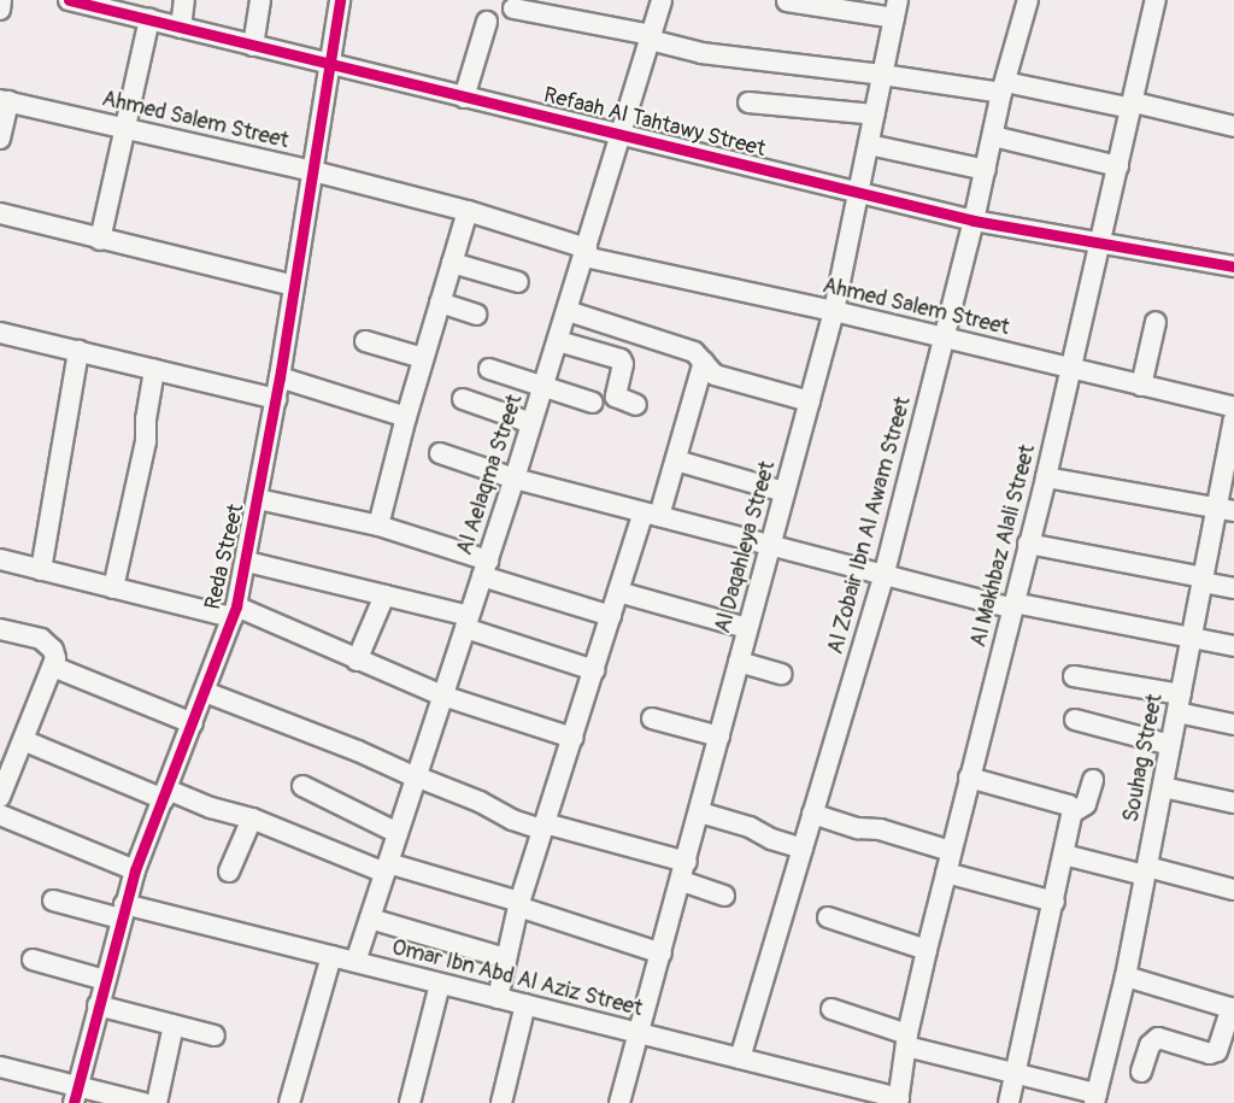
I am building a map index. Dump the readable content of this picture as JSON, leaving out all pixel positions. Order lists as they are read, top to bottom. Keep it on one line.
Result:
{"streets":{"street":["Ahmed Salem Street","Refaah Al Tahtawy Street","Al Aelaqma Street","Al Zobair Ibn Al Awam Street","Al Makhbaz Alali Street","Al Daqahleya Street","Reda Street","Souhag Street","Omar Ibn Abd Al Aziz Street"]},"crossings":[["Ahmed Salem Street","Al Aelaqma Street"],["Ahmed Salem Street","Al Zobair Ibn Al Awam Street"],["Ahmed Salem Street","Al Makhbaz Alali Street"],["Ahmed Salem Street","Al Daqahleya Street"],["Ahmed Salem Street","Reda Street"],["Refaah Al Tahtawy Street","Al Aelaqma Street"],["Refaah Al Tahtawy Street","Al Zobair Ibn Al Awam Street"],["Refaah Al Tahtawy Street","Al Makhbaz Alali Street"],["Refaah Al Tahtawy Street","Al Daqahleya Street"],["Refaah Al Tahtawy Street","Reda Street"],["Al Aelaqma Street","Omar Ibn Abd Al Aziz Street"],["Al Zobair Ibn Al Awam Street","Omar Ibn Abd Al Aziz Street"],["Al Makhbaz Alali Street","Omar Ibn Abd Al Aziz Street"],["Al Daqahleya Street","Omar Ibn Abd Al Aziz Street"],["Reda Street","Omar Ibn Abd Al Aziz Street"]]}
